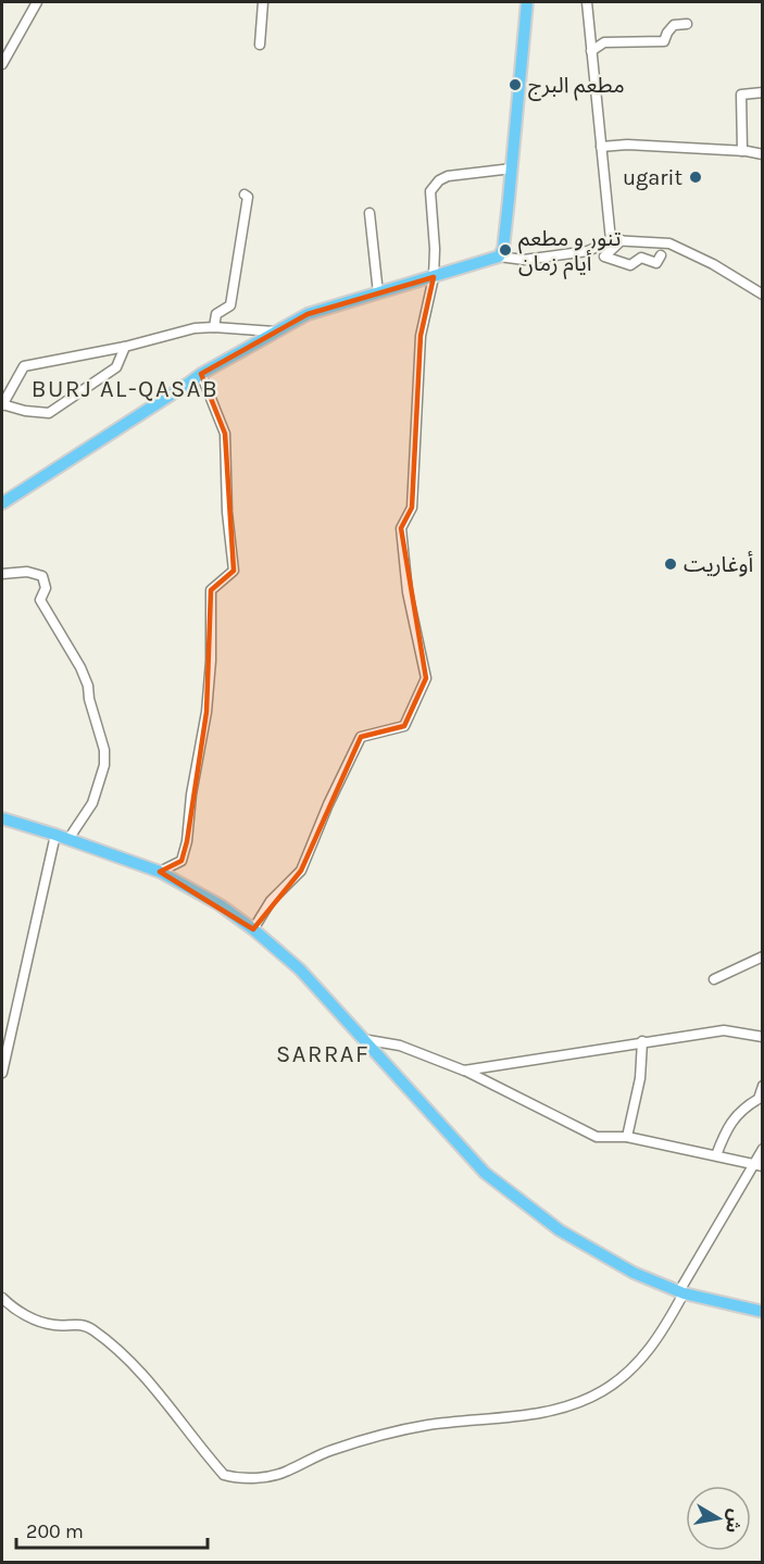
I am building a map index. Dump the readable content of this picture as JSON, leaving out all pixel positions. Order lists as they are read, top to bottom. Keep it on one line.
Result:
{"districts":["BURJ AL-QASAB","SARRAF"],"places":["مطعم البرج","ugarit","تنور و مطعم أيام زمان","أوغاريت"],"scale_bar":"200 m","north":"right"}
